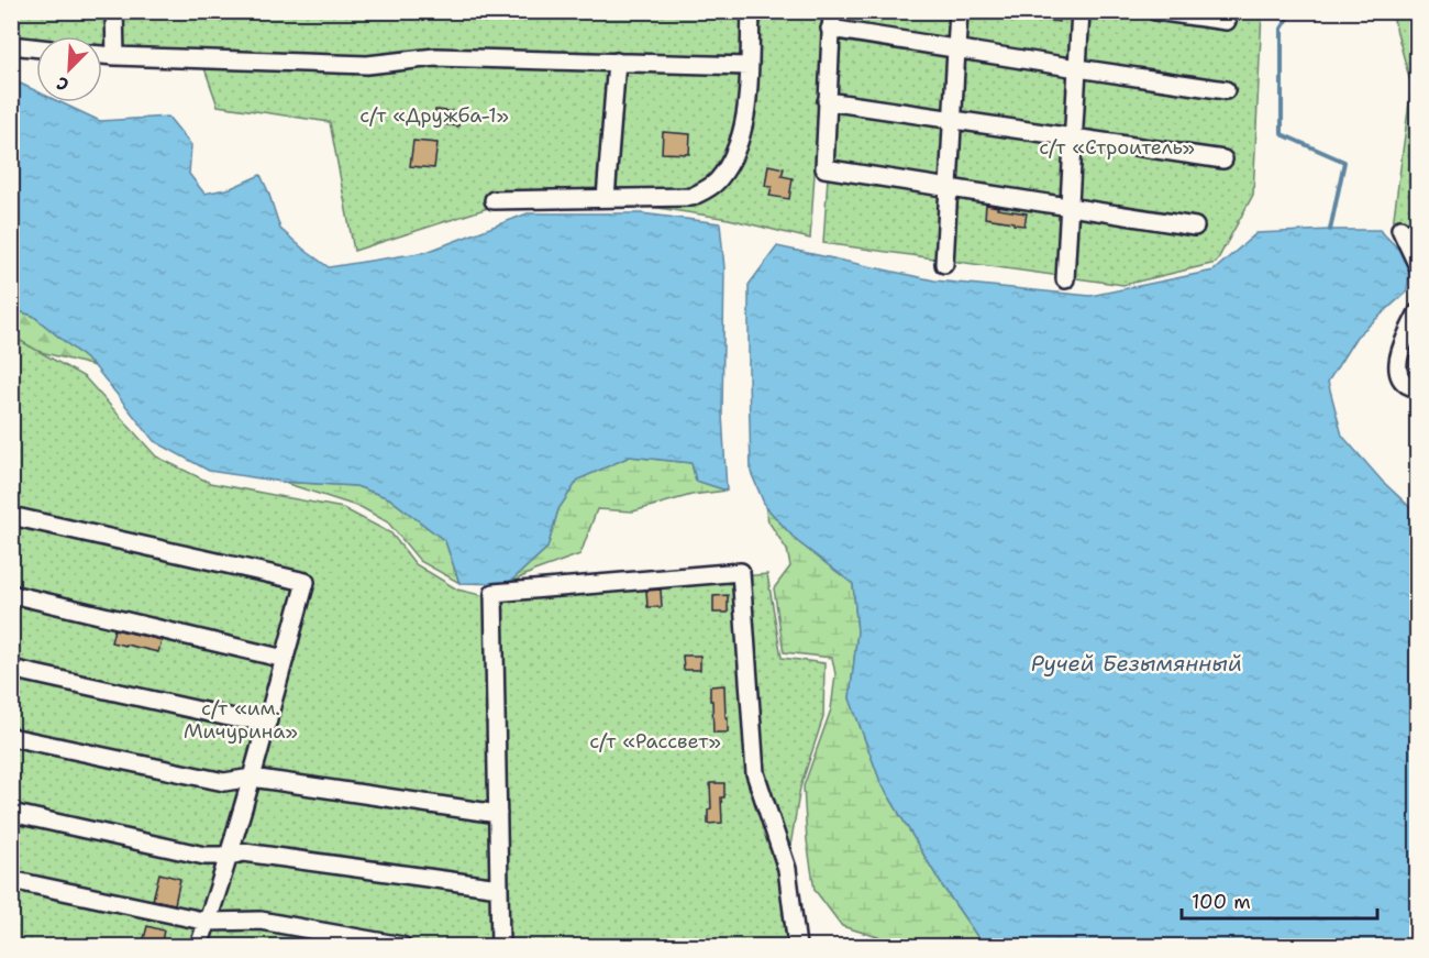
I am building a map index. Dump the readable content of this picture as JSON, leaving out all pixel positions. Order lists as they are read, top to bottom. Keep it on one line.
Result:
{"water":["Ручей Безымянный"],"parks":["с/т «Дружба-1»","с/т «Строитель»","с/т «им. Мичурина»","с/т «Рассвет»"],"scale_bar":"100 m","north":"bottom left"}
